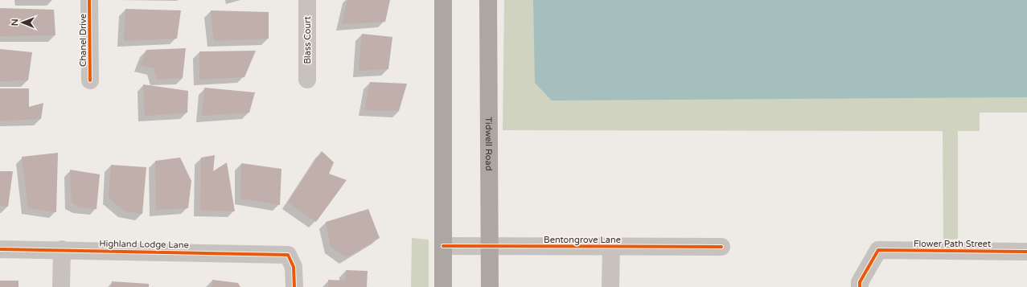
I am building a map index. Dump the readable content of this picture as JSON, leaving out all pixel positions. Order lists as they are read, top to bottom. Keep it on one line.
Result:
{"streets":{"main road":["Tidwell Road"],"street":["Chanel Drive","Blass Court","Bentongrove Lane","Flower Path Street","Highland Lodge Lane"]},"crossings":[["Tidwell Road","Bentongrove Lane"]],"north":"left"}
